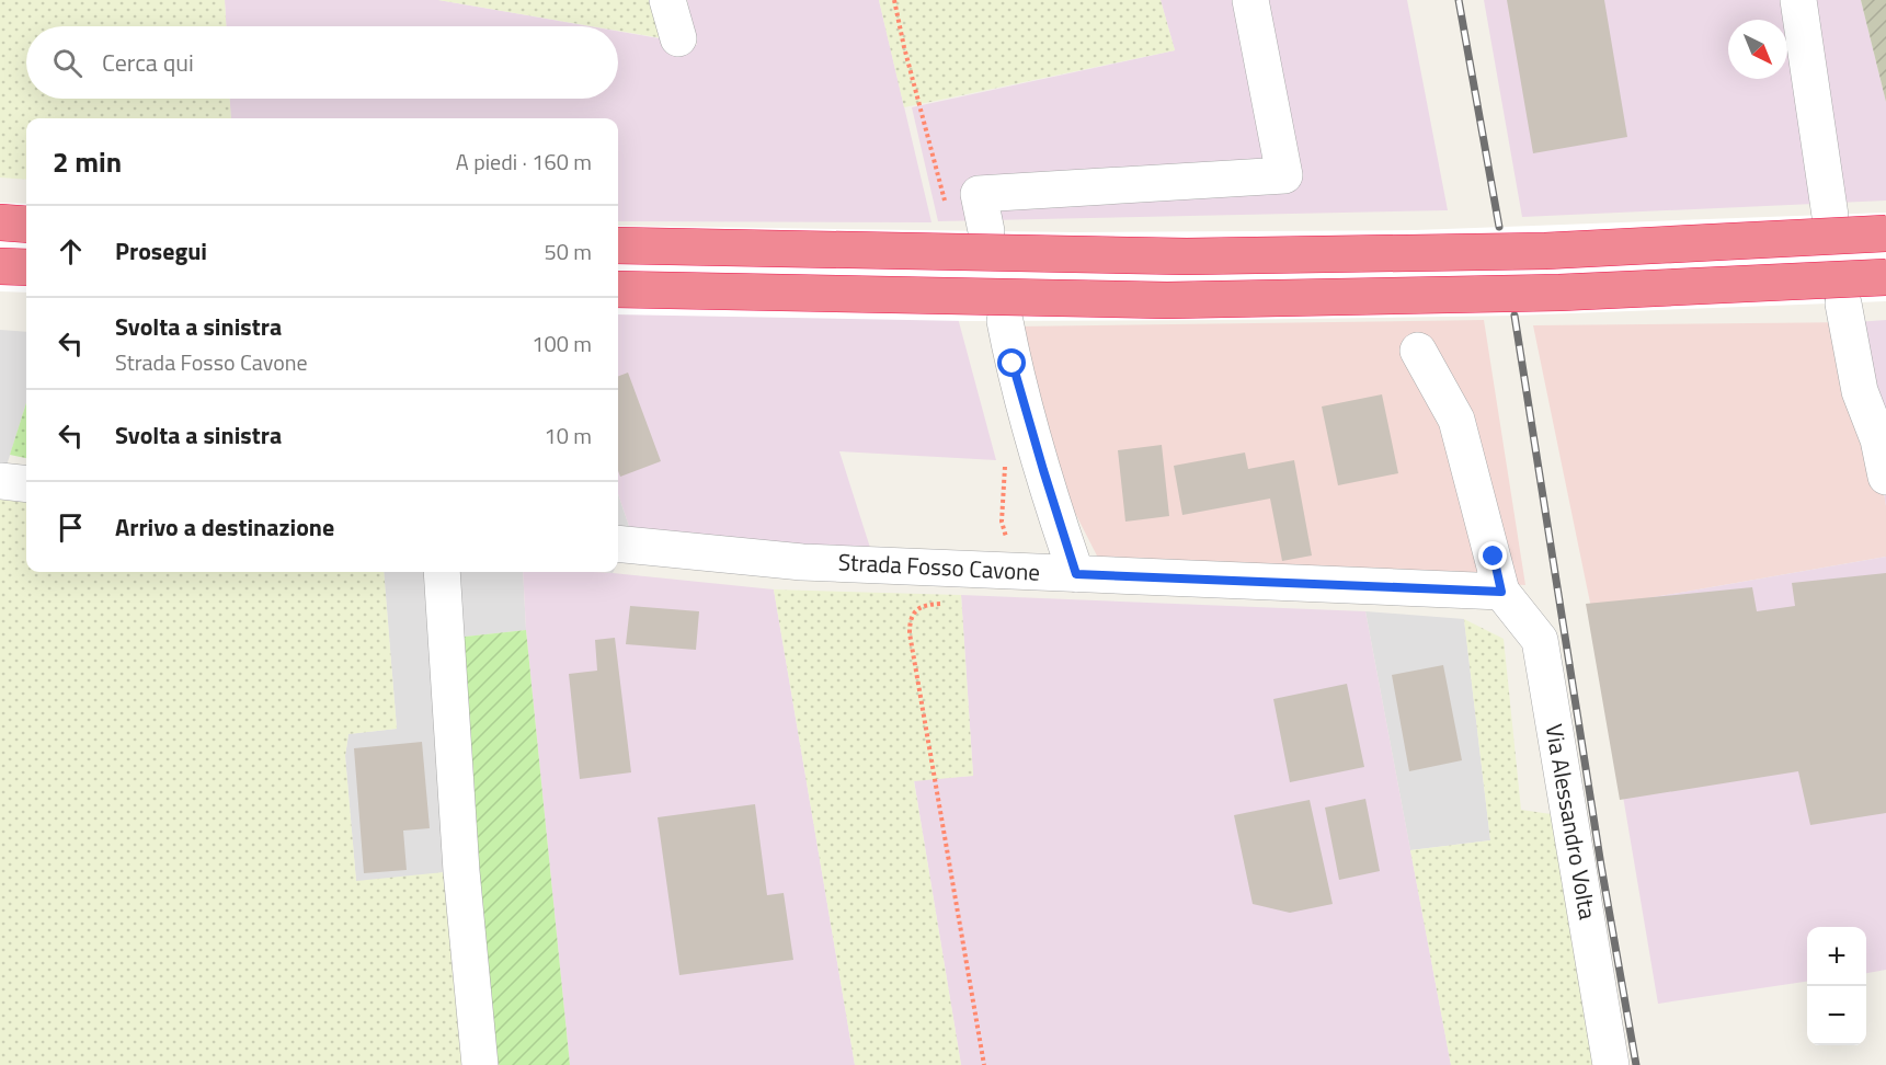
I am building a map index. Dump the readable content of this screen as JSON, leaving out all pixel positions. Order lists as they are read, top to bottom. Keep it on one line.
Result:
{"streets":{"street":["Strada Fosso Cavone","Via Alessandro Volta"]},"crossings":[["Strada Fosso Cavone","Via Alessandro Volta"]],"north":"bottom right","page":{"search":"Cerca qui","heading":["2 min","A piedi · 160 m"],"list":[["Prosegui","50 m"],["Svolta a sinistra","Strada Fosso Cavone","100 m"],["Svolta a sinistra","10 m"],"Arrivo a destinazione"],"map_buttons":["+","−"]}}
